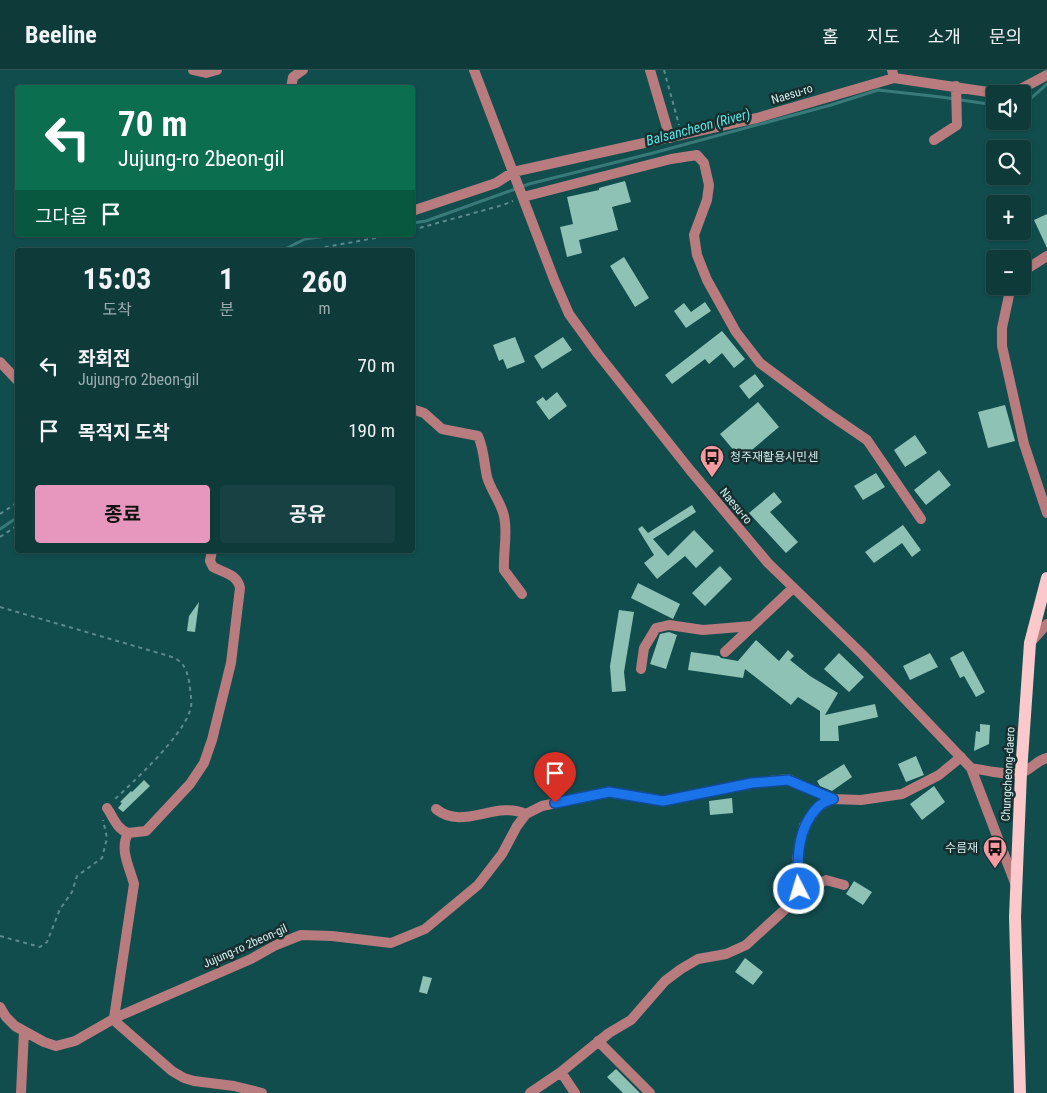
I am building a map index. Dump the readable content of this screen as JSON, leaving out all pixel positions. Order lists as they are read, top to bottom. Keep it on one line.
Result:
{"streets":{"main road":["Chungcheong-daero"],"street":["Naesu-ro","Jujung-ro 2beon-gil"]},"water":["Balsancheon (River)"],"places":{"bus stop":["청주재활용시민센","수름재"]},"page":{"header":"Beeline","nav":["홈","지도","소개","문의"],"map_buttons":["+","−"],"turn":["70 m","Jujung-ro 2beon-gil"],"then":"그다음","eta":["15:03","도착","1","분","260","m"],"list":[{"name":"좌회전","note":"Jujung-ro 2beon-gil","value":"70 m"},{"name":"목적지 도착","value":"190 m"}],"buttons":["종료","공유"]}}
